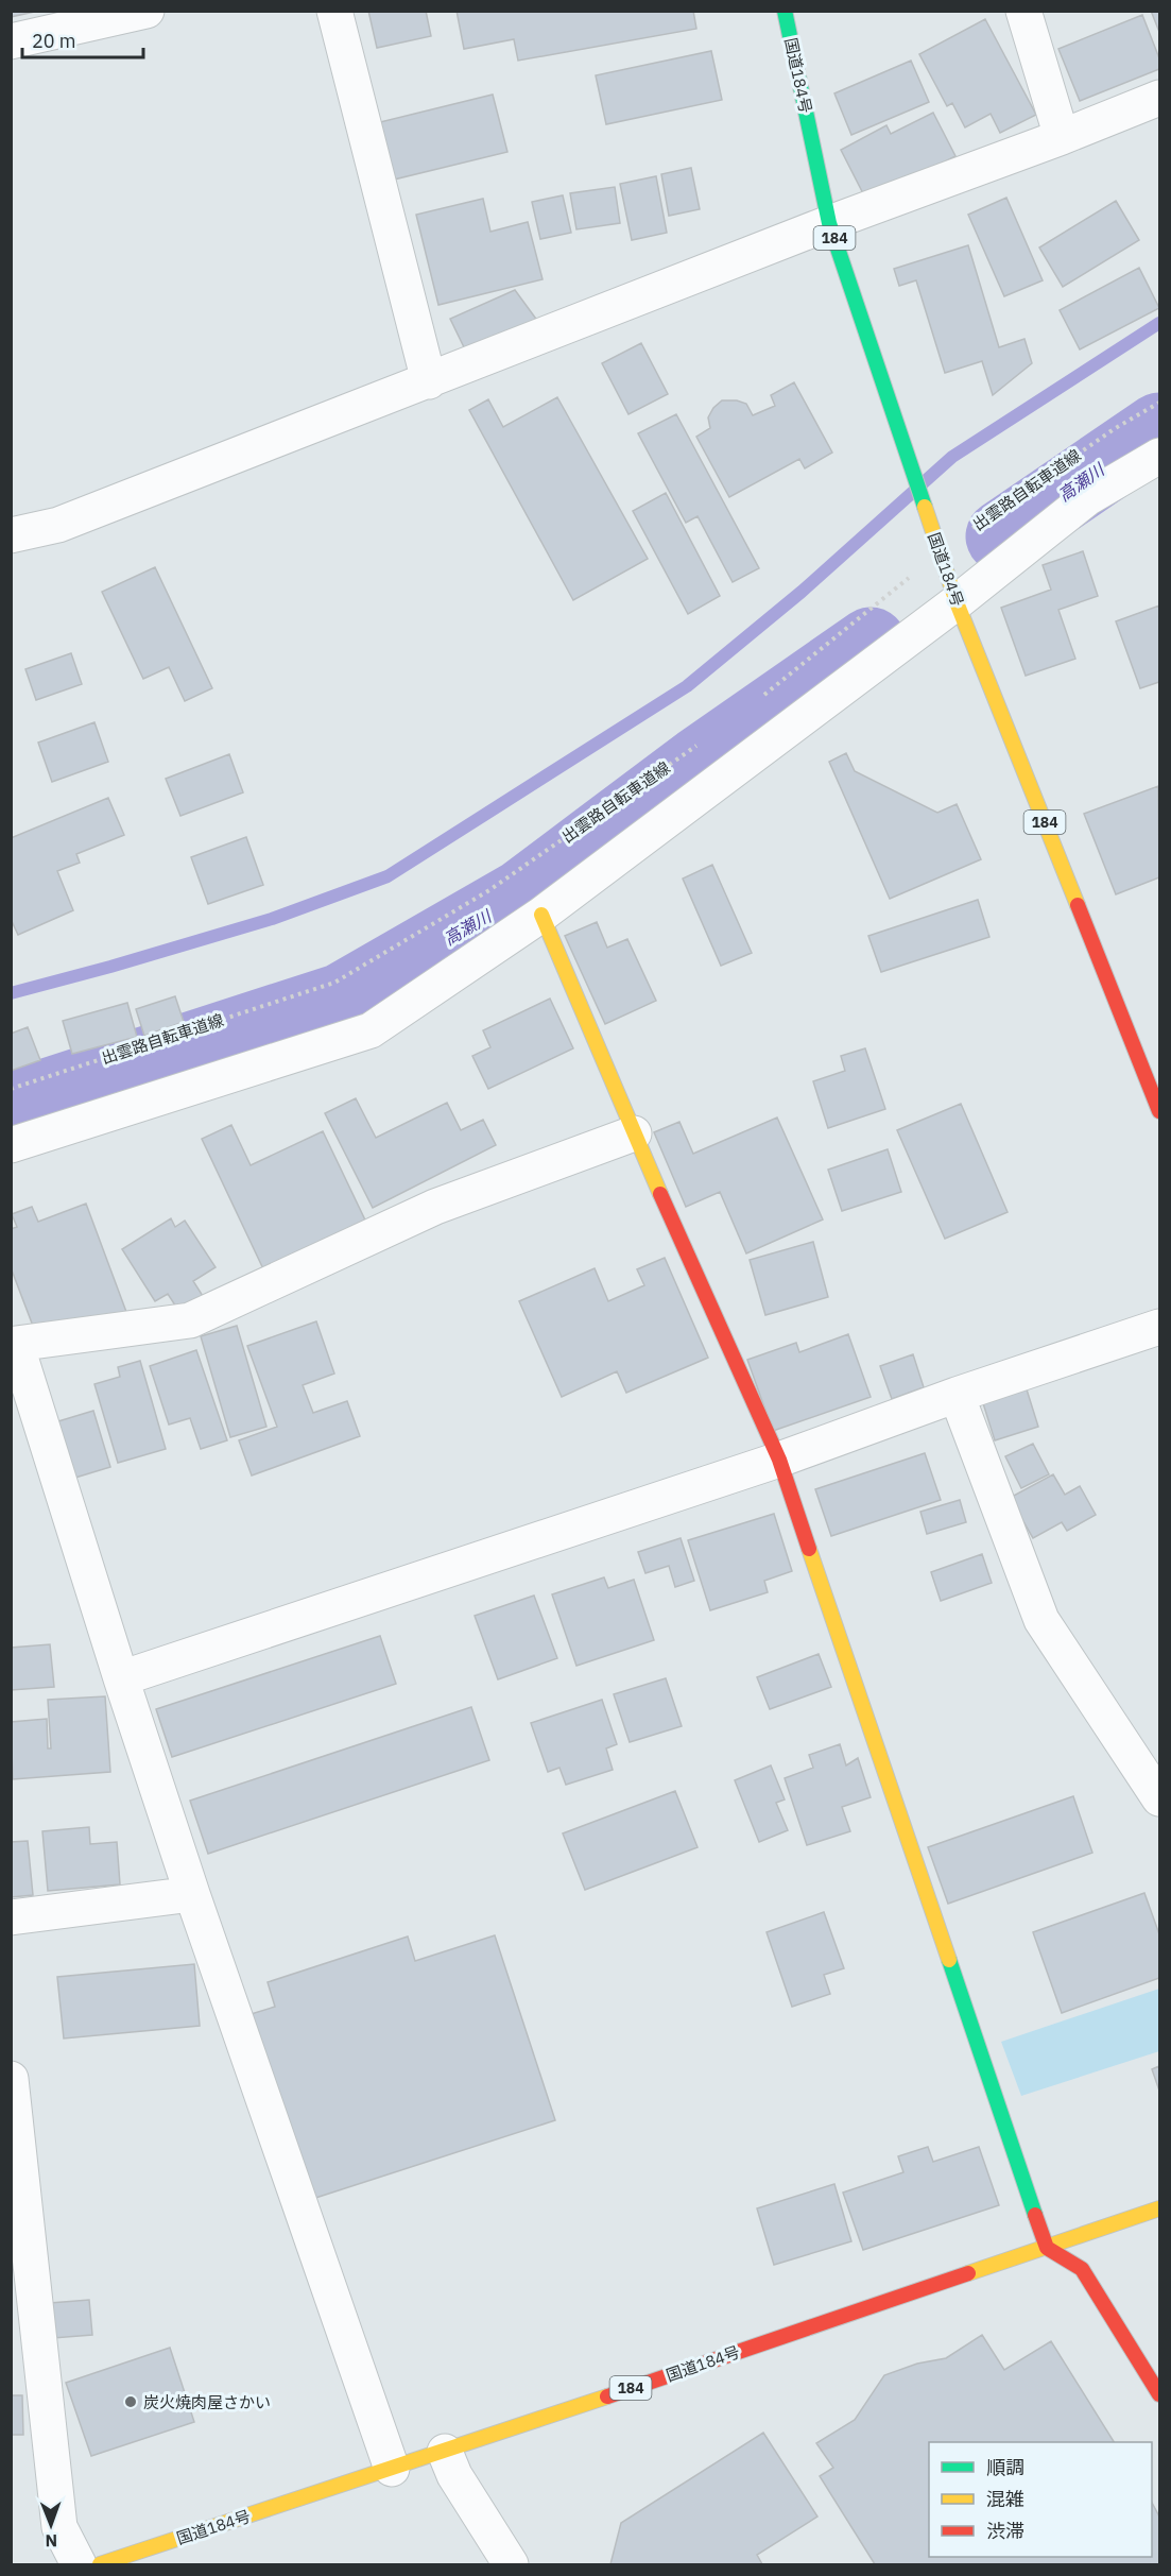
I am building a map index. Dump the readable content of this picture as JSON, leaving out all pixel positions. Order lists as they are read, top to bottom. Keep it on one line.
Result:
{"streets":{"main road":["国道184号","184"],"path":["出雲路自転車道線"]},"water":["高瀬川"],"places":["炭火焼肉屋さかい"],"legend":["順調","混雑","渋滞"],"scale_bar":"20 m","north":"bottom"}
